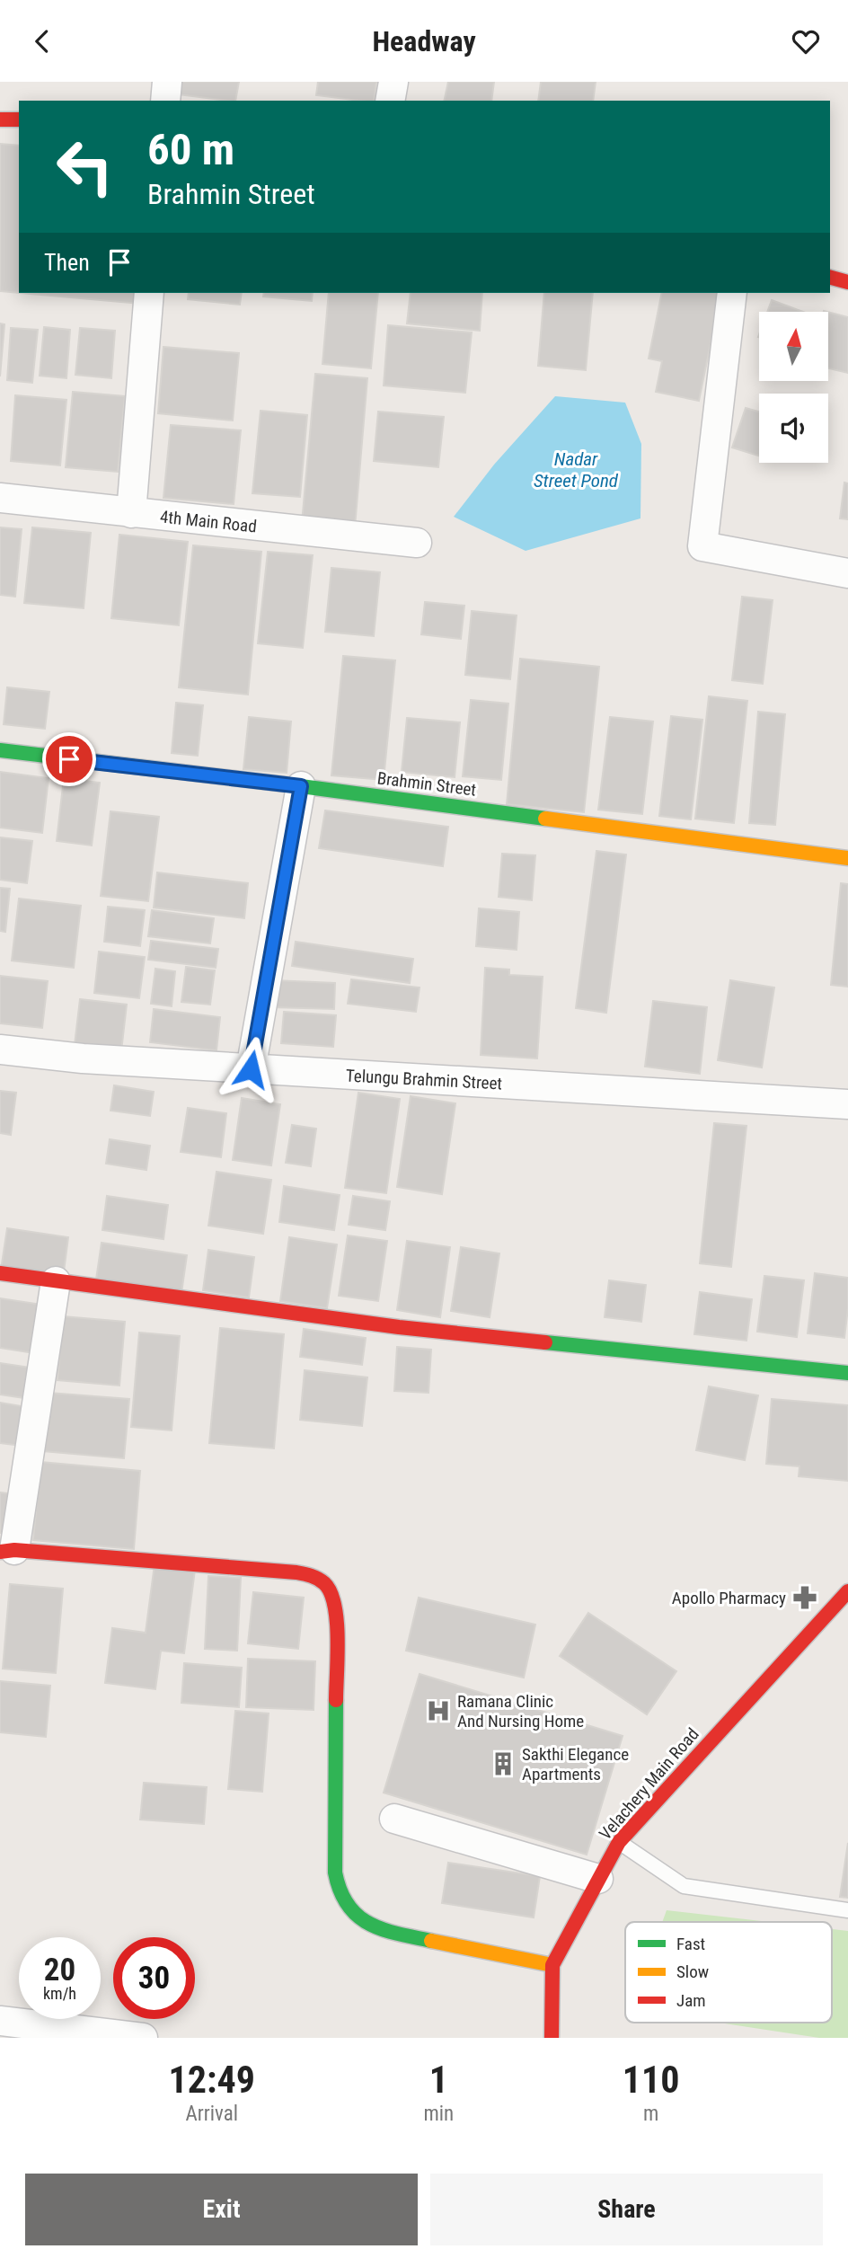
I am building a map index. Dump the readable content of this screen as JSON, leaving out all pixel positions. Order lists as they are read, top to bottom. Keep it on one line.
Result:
{"streets":{"street":["4th Main Road","Brahmin Street","Telungu Brahmin Street","Velachery Main Road"]},"water":["Nadar Street Pond"],"places":{"pharmacy":["Apollo Pharmacy"],"hospital":["Ramana Clinic And Nursing Home"],"building":["Sakthi Elegance Apartments"]},"legend":["Fast","Slow","Jam"],"north":"top","page":{"header":"Headway","turn":["60 m","Brahmin Street"],"then":"Then","speed":"20 km/h","limit":"30","eta":["12:49","Arrival","1","min","110","m"],"buttons":["Exit","Share"]}}
